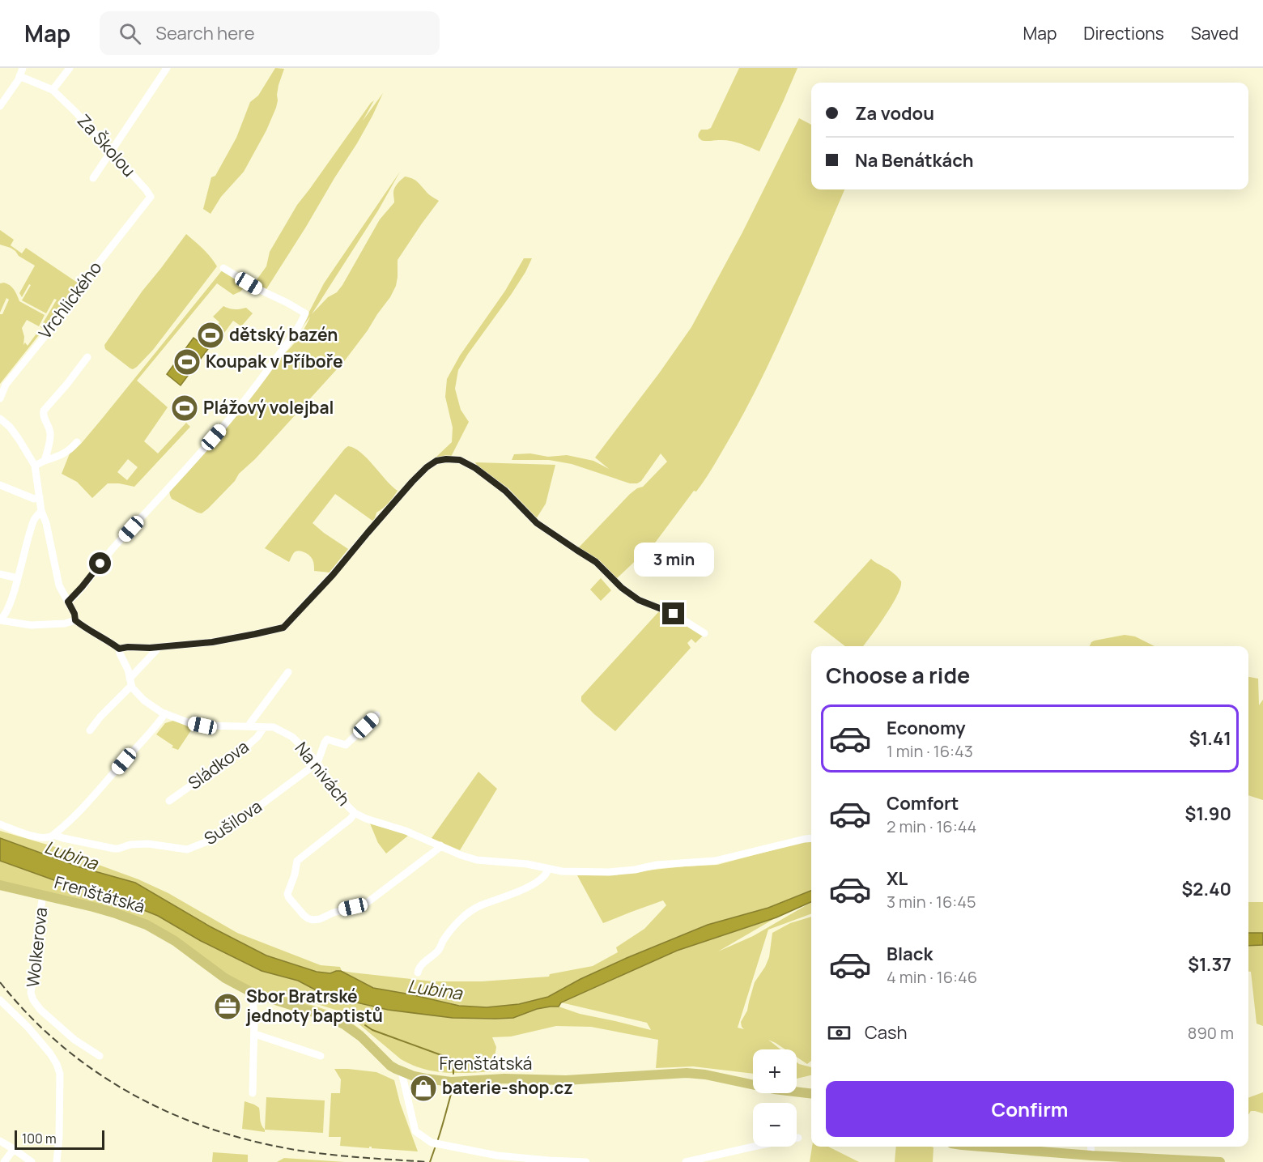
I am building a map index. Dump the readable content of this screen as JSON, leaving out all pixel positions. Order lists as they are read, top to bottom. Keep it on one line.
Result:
{"streets":{"main road":["Frenštátská"],"street":["Za Školou","Vrchlického","Sládkova","Na nivách","Sušilova","Wolkerova"]},"crossings":[["Za Školou","Vrchlického"],["Sládkova","Na nivách"],["Na nivách","Sušilova"],["Frenštátská","Wolkerova"]],"water":["Lubina"],"places":{"sports":["dětský bazén","Koupak v Příboře","Plážový volejbal"],"office":["Sbor Bratrské jednoty baptistů"],"shop":["baterie-shop.cz"]},"scale_bar":"100 m","page":{"header":"Map","search":"Search here","nav":["Map","Directions","Saved"],"banner":["Za vodou","Na Benátkách"],"bubble":"3 min","heading":"Choose a ride","list":[{"name":"Economy","note":"1 min · 16:43","value":"$1.41"},{"name":"Comfort","note":"2 min · 16:44","value":"$1.90"},{"name":"XL","note":"3 min · 16:45","value":"$2.40"},{"name":"Black","note":"4 min · 16:46","value":"$1.37"}],"pay":["Cash","890 m"],"map_buttons":["+","−"],"buttons":"Confirm","scale":"100 m"}}
